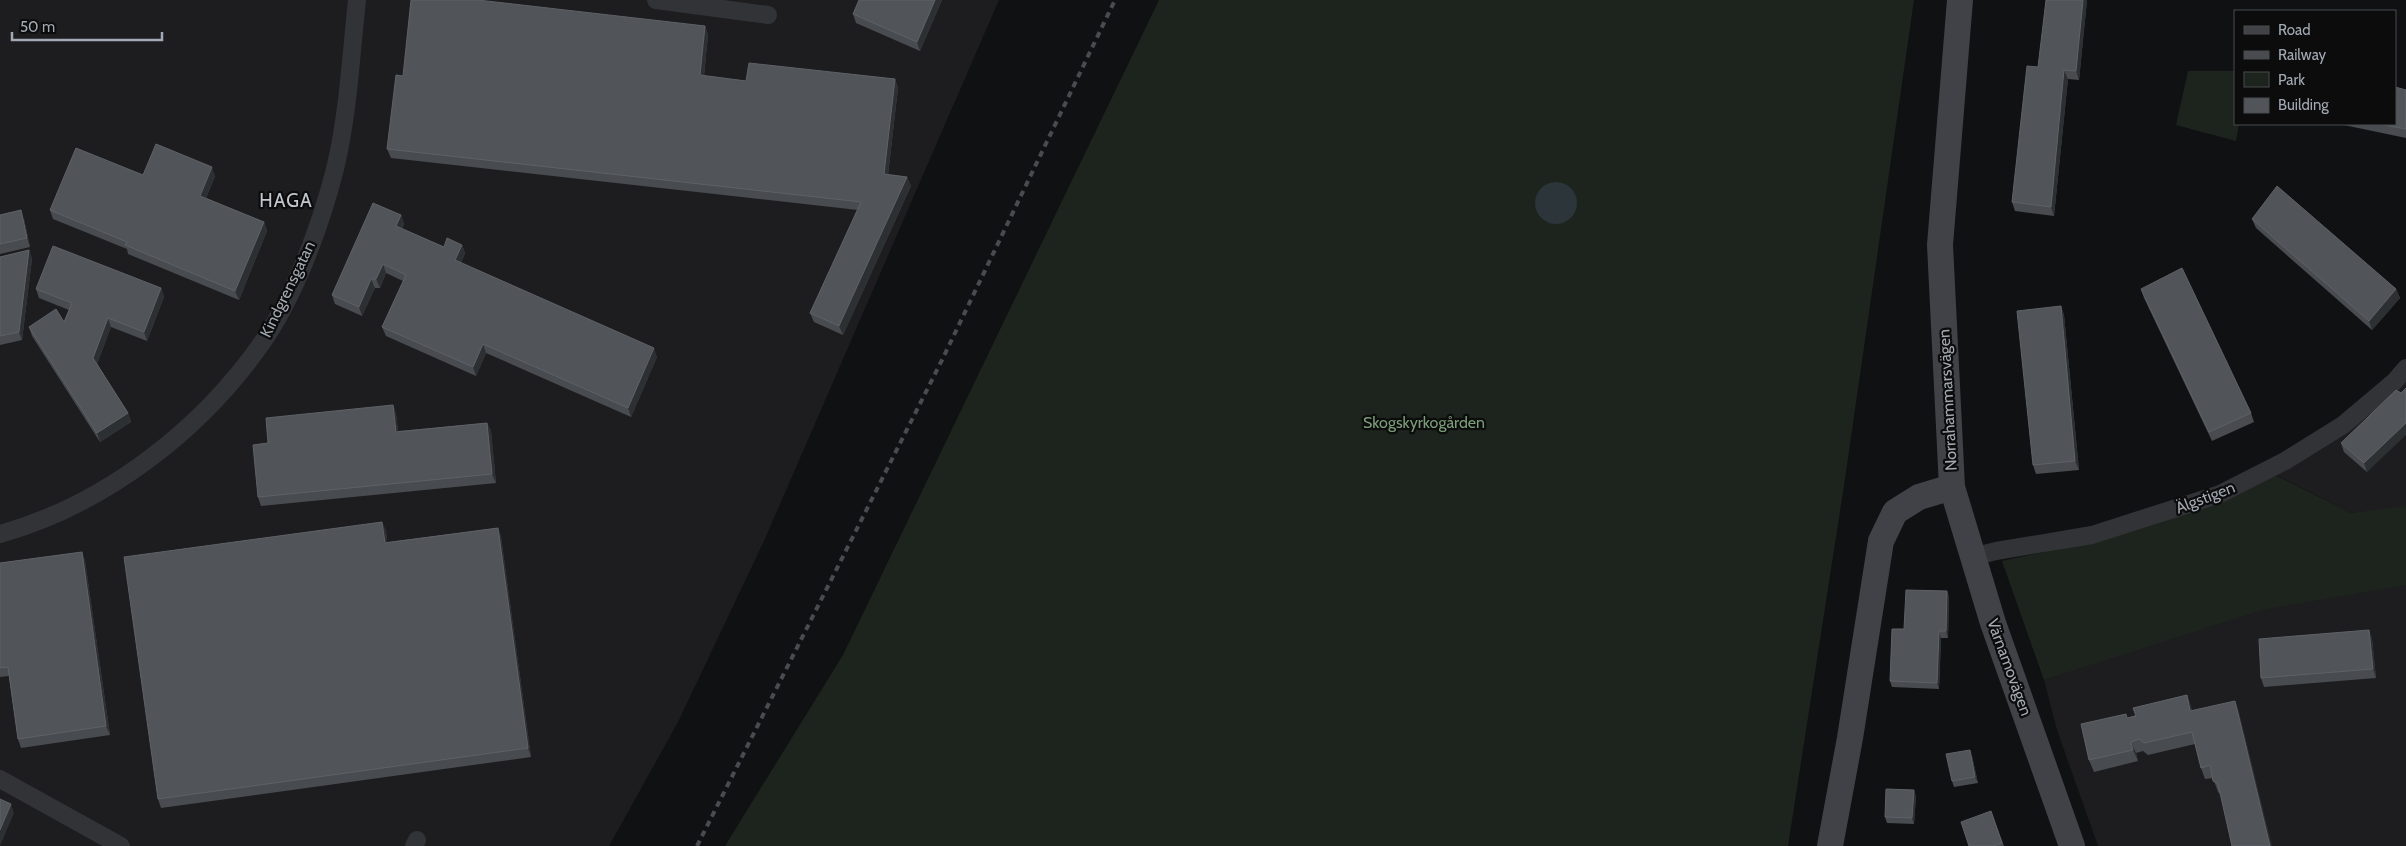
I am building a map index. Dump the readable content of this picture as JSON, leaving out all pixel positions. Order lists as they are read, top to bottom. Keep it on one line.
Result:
{"streets":{"street":["Kindgrensgatan","Norrahammarsvägen","Älgstigen","Värnamovägen"]},"crossings":[["Norrahammarsvägen","Värnamovägen"],["Älgstigen","Värnamovägen"]],"districts":["HAGA"],"parks":["Skogskyrkogården"],"legend":["Road","Railway","Park","Building"],"scale_bar":"50 m"}
